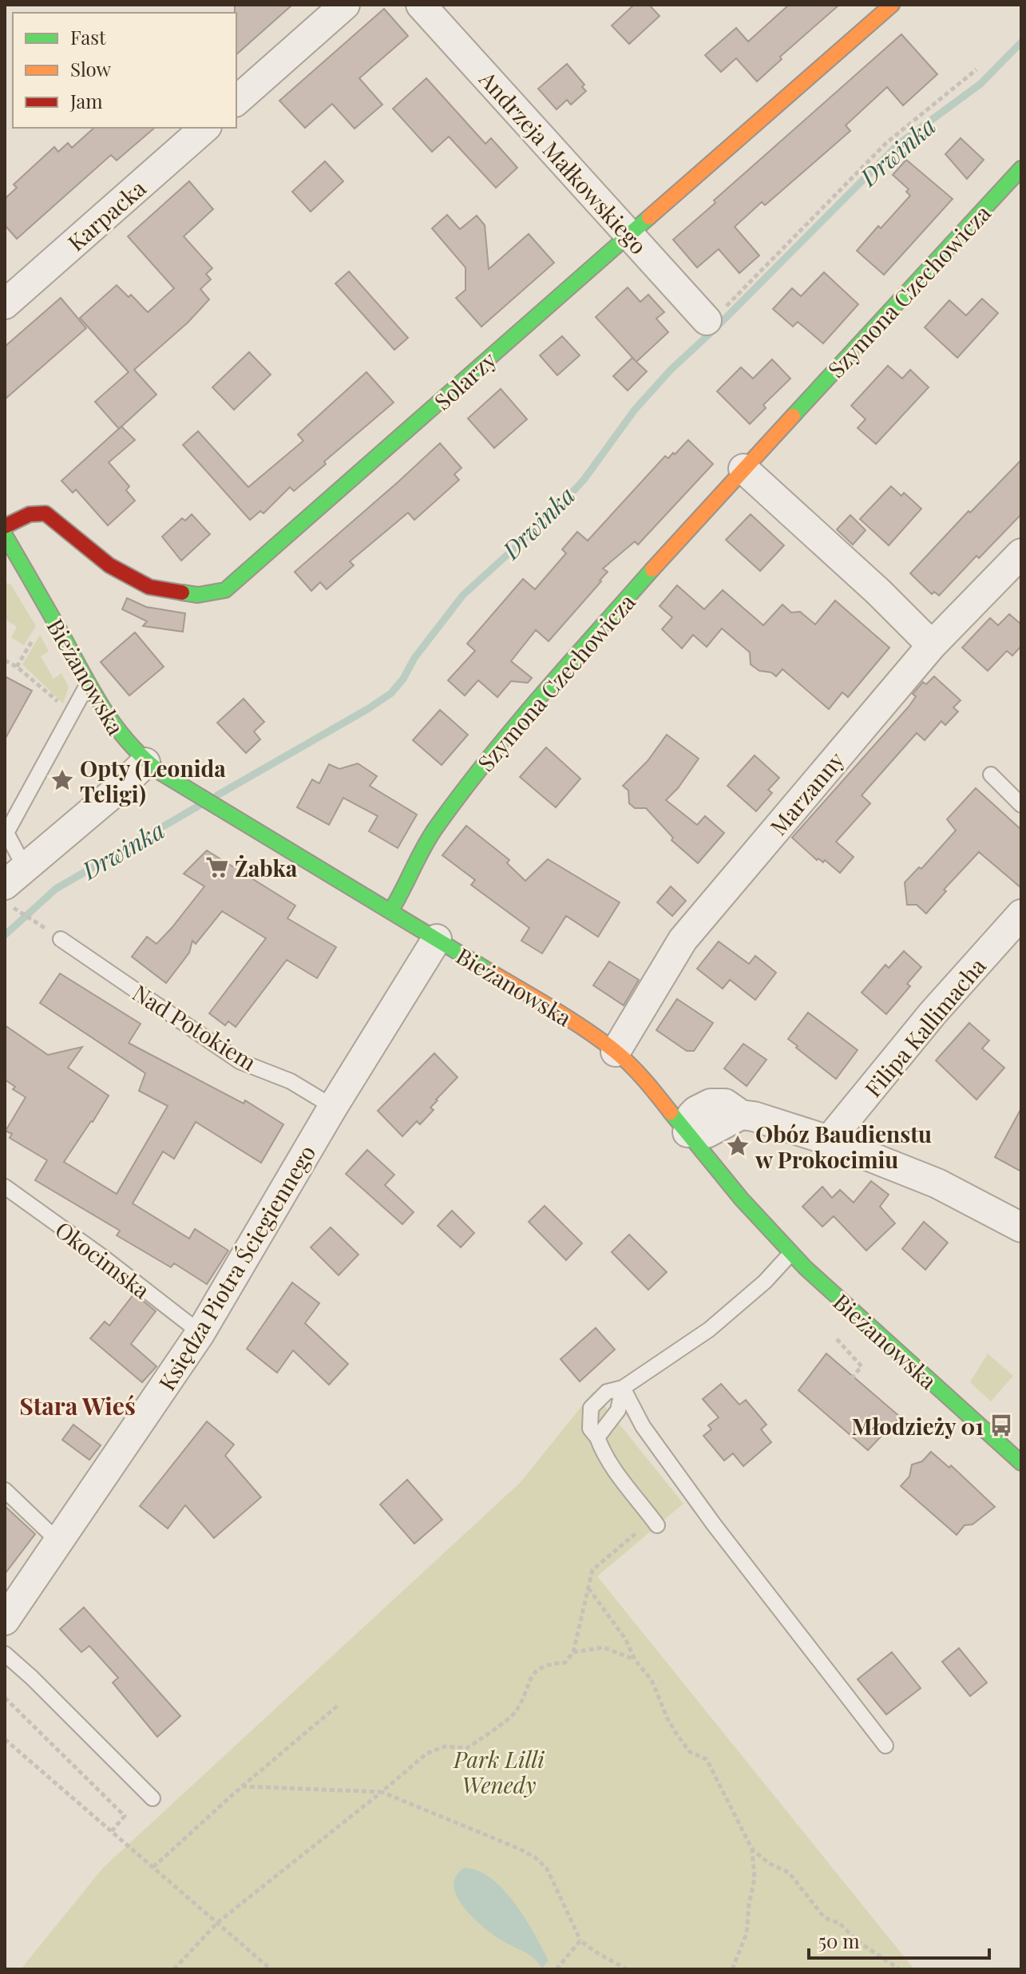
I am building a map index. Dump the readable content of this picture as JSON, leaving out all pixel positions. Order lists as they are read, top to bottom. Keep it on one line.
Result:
{"streets":{"street":["Andrzeja Małkowskiego","Karpacka","Szymona Czechowicza","Solarzy","Bieżanowska","Marzanny","Filipa Kallimacha","Księdza Piotra Ściegiennego"],"lane":["Nad Potokiem","Okocimska"]},"crossings":[["Andrzeja Małkowskiego","Solarzy"],["Szymona Czechowicza","Bieżanowska"],["Bieżanowska","Marzanny"],["Bieżanowska","Księdza Piotra Ściegiennego"],["Nad Potokiem","Księdza Piotra Ściegiennego"],["Okocimska","Księdza Piotra Ściegiennego"]],"districts":["Stara Wieś"],"water":["Drwinka"],"parks":["Park Lilli Wenedy"],"places":{"place":["Opty (Leonida Teligi)","Obóz Baudienstu w Prokocimiu"],"supermarket":["Żabka"],"bus stop":["Młodzieży 01"]},"legend":["Fast","Slow","Jam"],"scale_bar":"50 m"}
